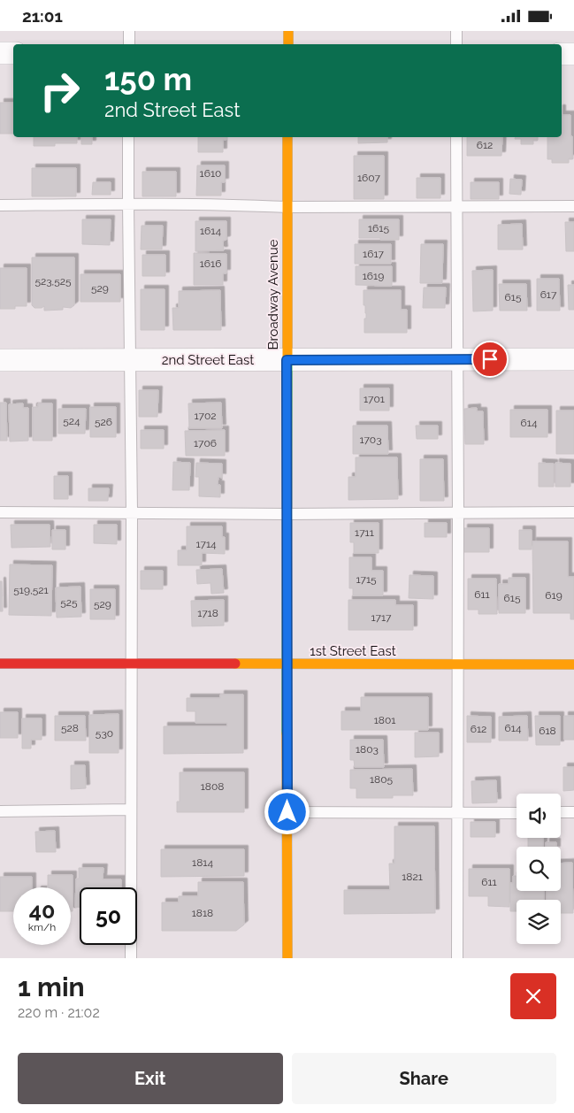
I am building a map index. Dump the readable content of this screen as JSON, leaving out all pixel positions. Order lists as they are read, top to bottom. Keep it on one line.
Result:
{"streets":{"main road":["Broadway Avenue","1st Street East"],"street":["2nd Street East"]},"crossings":[["Broadway Avenue","2nd Street East"],["Broadway Avenue","1st Street East"]],"house_numbers":["612","1610","1607","1615","1614","1617","1616","1619","523,525","529","617","615","1701","1702","524","526","614","1703","1706","1711","1714","1715","519,521","611","619","615","525","529","1718","1717","1801","528","614","612","618","530","1803","1805","1808","1814","1821","611","1818"],"page":{"status":"21:01","turn":["150 m","2nd Street East"],"speed":"40 km/h","limit":"50","heading":["1 min","220 m · 21:02"],"buttons":["Exit","Share"]}}
